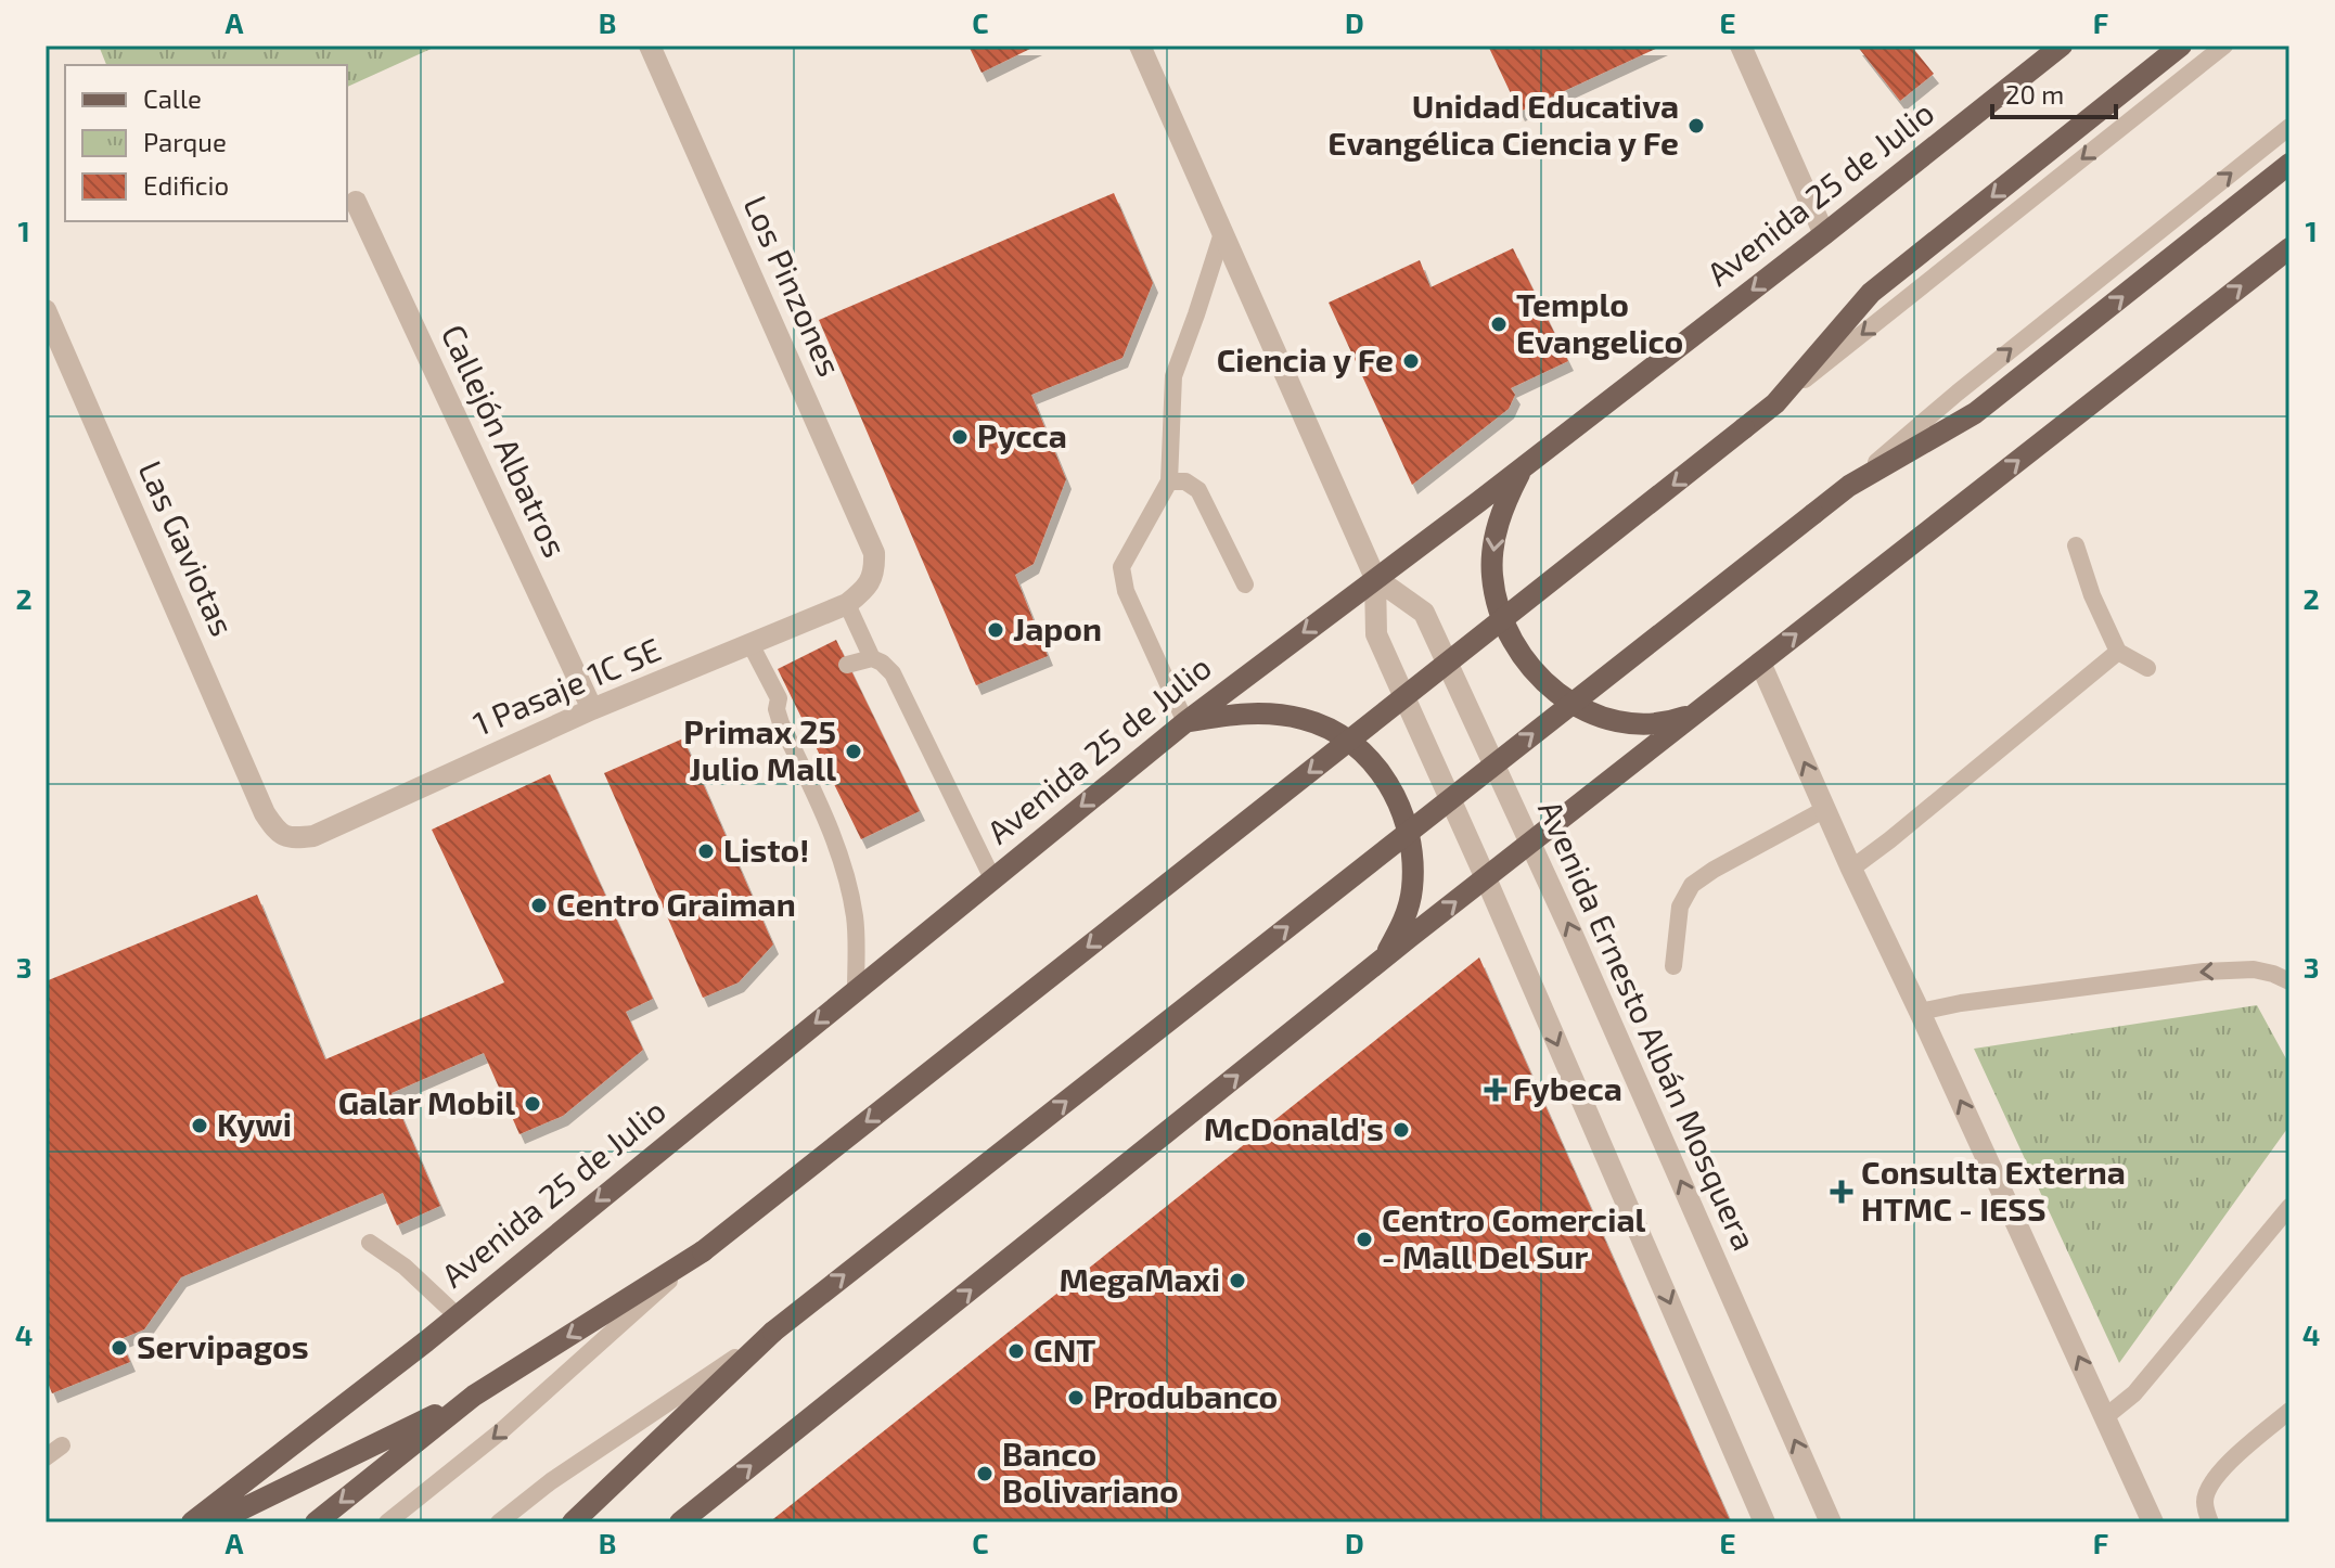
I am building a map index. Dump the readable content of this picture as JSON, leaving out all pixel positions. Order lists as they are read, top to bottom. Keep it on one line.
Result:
{"streets":{"main road":["Avenida 25 de Julio"],"street":["Los Pinzones","Callejón Albatros","Las Gaviotas","1 Pasaje 1C SE","Avenida Ernesto Albán Mosquera"]},"crossings":[["Avenida 25 de Julio","Avenida Ernesto Albán Mosquera"],["Los Pinzones","1 Pasaje 1C SE"],["Callejón Albatros","1 Pasaje 1C SE"],["Las Gaviotas","1 Pasaje 1C SE"]],"places":{"other":["Unidad Educativa Evangélica Ciencia y Fe","Templo Evangelico","Ciencia y Fe","Pycca","Japon","Primax 25 Julio Mall","Listo!","Centro Graiman","Galar Mobil","Kywi","McDonald's","Centro Comercial - Mall Del Sur","MegaMaxi","Servipagos","CNT","Produbanco","Banco Bolivariano"],"health":["Fybeca","Consulta Externa HTMC - IESS"]},"legend":["Calle","Parque","Edificio"],"scale_bar":"20 m","grid":{"columns":["A","B","C","D","E","F"],"rows":["1","2","3","4"]}}
